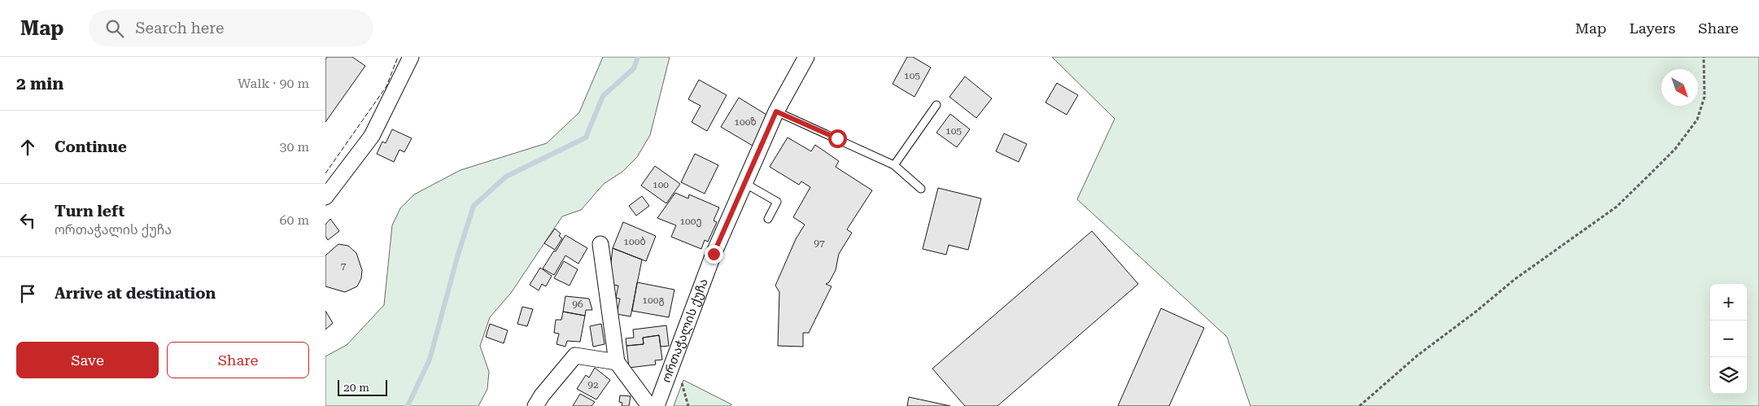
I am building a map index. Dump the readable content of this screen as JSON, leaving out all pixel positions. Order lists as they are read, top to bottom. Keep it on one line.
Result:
{"streets":{"street":["ორთაჭალის ქუჩა"]},"house_numbers":["105","100ზ","105","100","100ე","100ბ","97","7","100გ","96","92"],"scale_bar":"20 m","north":"bottom right","page":{"header":"Map","search":"Search here","nav":["Map","Layers","Share"],"heading":["2 min","Walk · 90 m"],"list":[["Continue","30 m"],["Turn left","ორთაჭალის ქუჩა","60 m"],"Arrive at destination"],"map_buttons":["+","−"],"buttons":["Save","Share"],"scale":"20 m"}}
